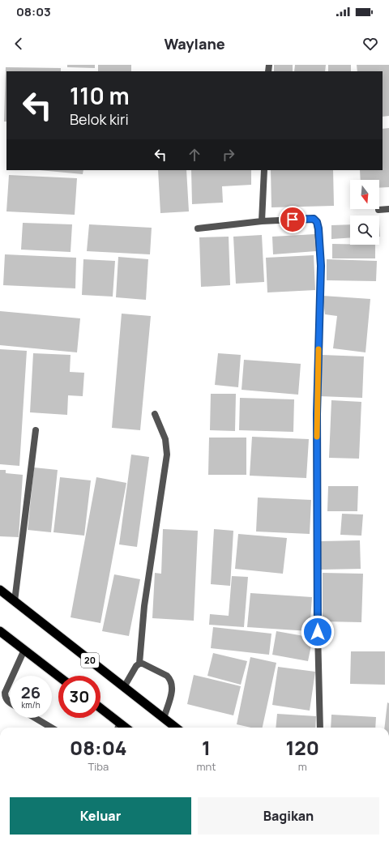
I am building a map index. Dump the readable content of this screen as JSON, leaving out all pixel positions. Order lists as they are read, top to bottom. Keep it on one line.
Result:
{"streets":{"highway":["20"]},"north":"bottom","page":{"status":"08:03","header":"Waylane","turn":["110 m","Belok kiri"],"speed":"26 km/h","limit":"30","eta":["08:04","Tiba","1","mnt","120","m"],"buttons":["Keluar","Bagikan"]}}
